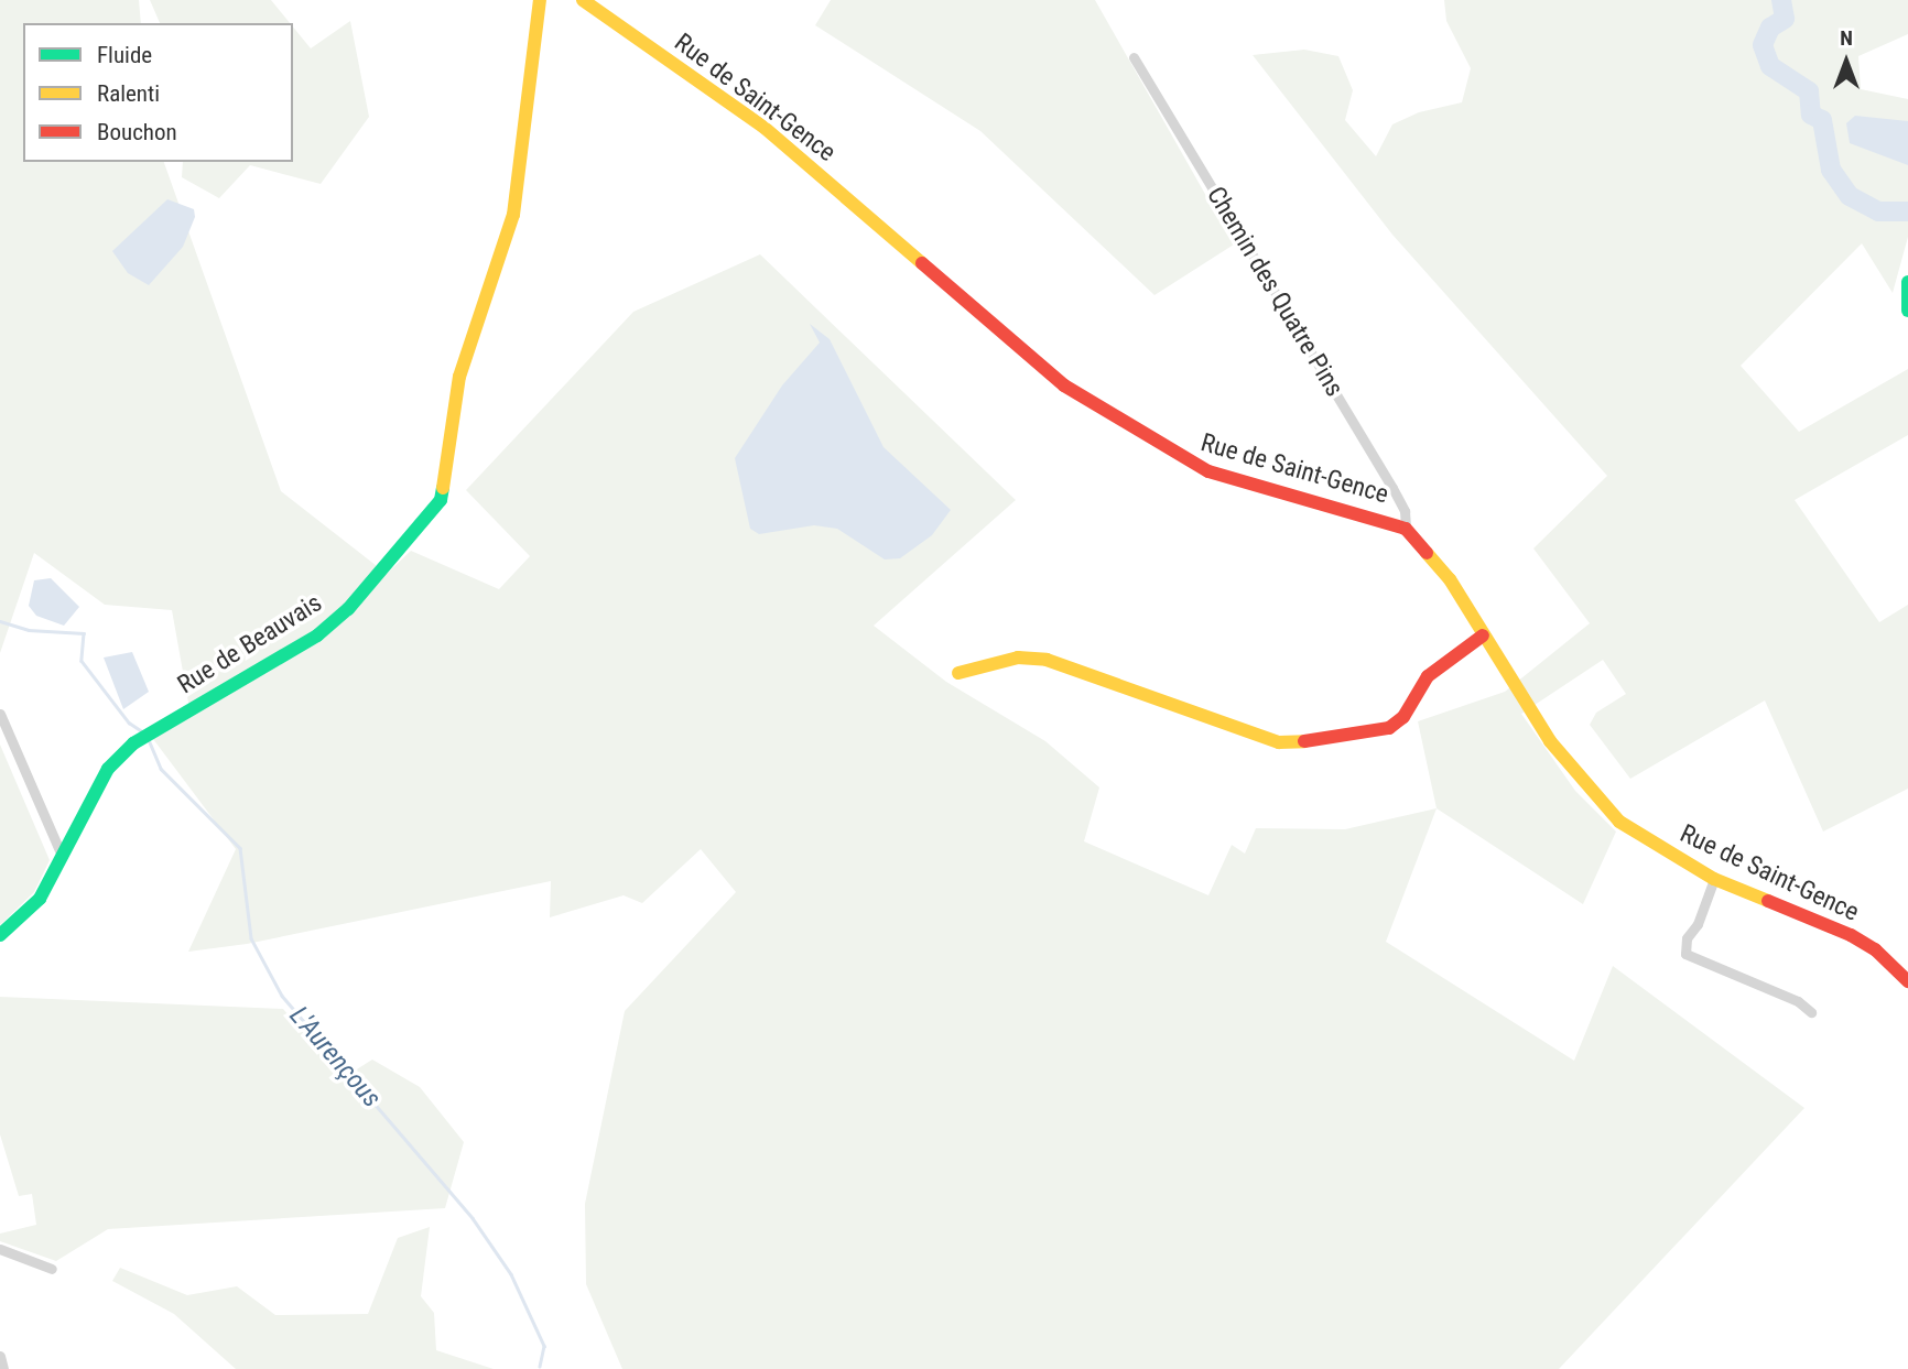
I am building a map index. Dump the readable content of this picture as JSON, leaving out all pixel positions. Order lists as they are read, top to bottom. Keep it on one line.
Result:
{"streets":{"street":["Rue de Saint-Gence","Chemin des Quatre Pins","Rue de Beauvais"]},"crossings":[["Rue de Saint-Gence","Chemin des Quatre Pins"]],"water":["L'Aurençous"],"legend":["Fluide","Ralenti","Bouchon"],"north":"top"}
